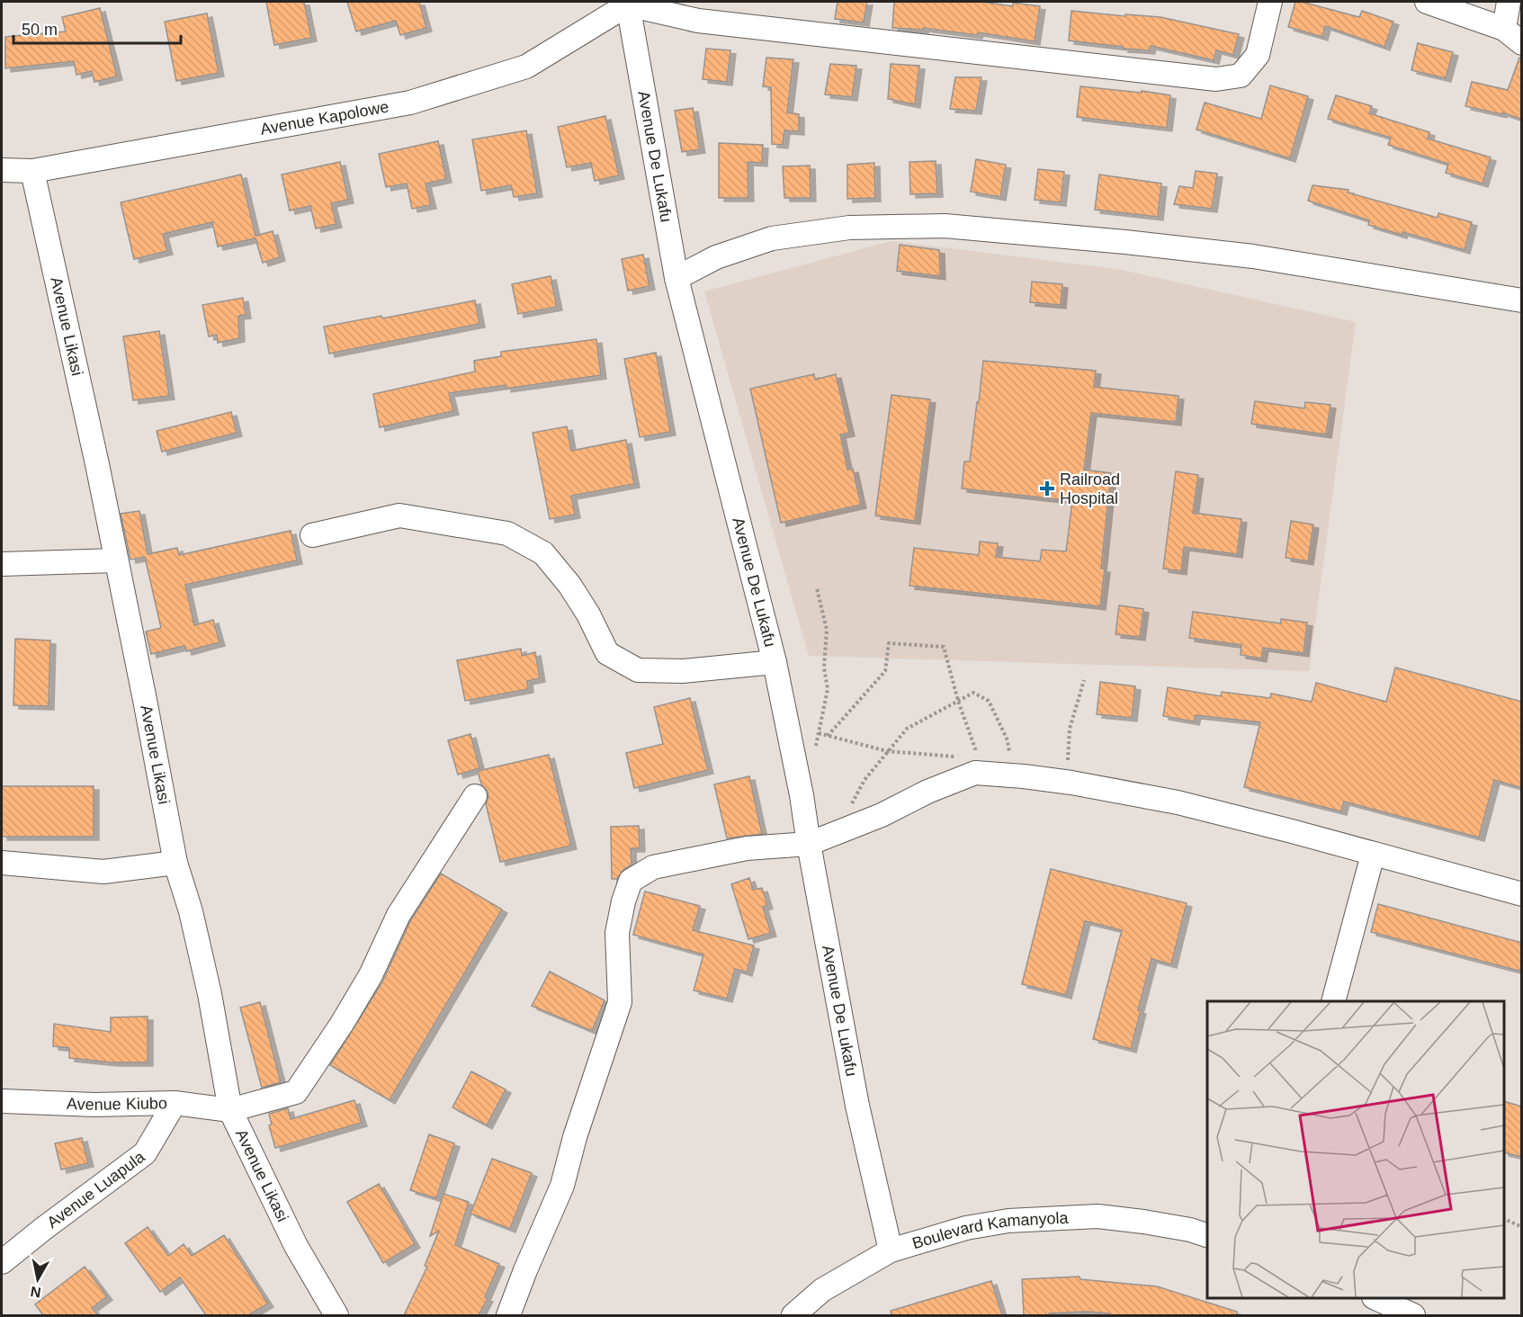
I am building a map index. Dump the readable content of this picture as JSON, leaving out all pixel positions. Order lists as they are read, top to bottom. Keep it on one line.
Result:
{"streets":{"street":["Avenue Kapolowe","Avenue De Lukafu","Avenue Likasi","Avenue Kiubo","Avenue Luapula","Boulevard Kamanyola"]},"crossings":[["Avenue Kapolowe","Avenue De Lukafu"],["Avenue Kapolowe","Avenue Likasi"],["Avenue De Lukafu","Boulevard Kamanyola"],["Avenue Likasi","Avenue Kiubo"],["Avenue Kiubo","Avenue Luapula"]],"places":{"health":["Railroad Hospital"]},"scale_bar":"50 m","north":"bottom"}
